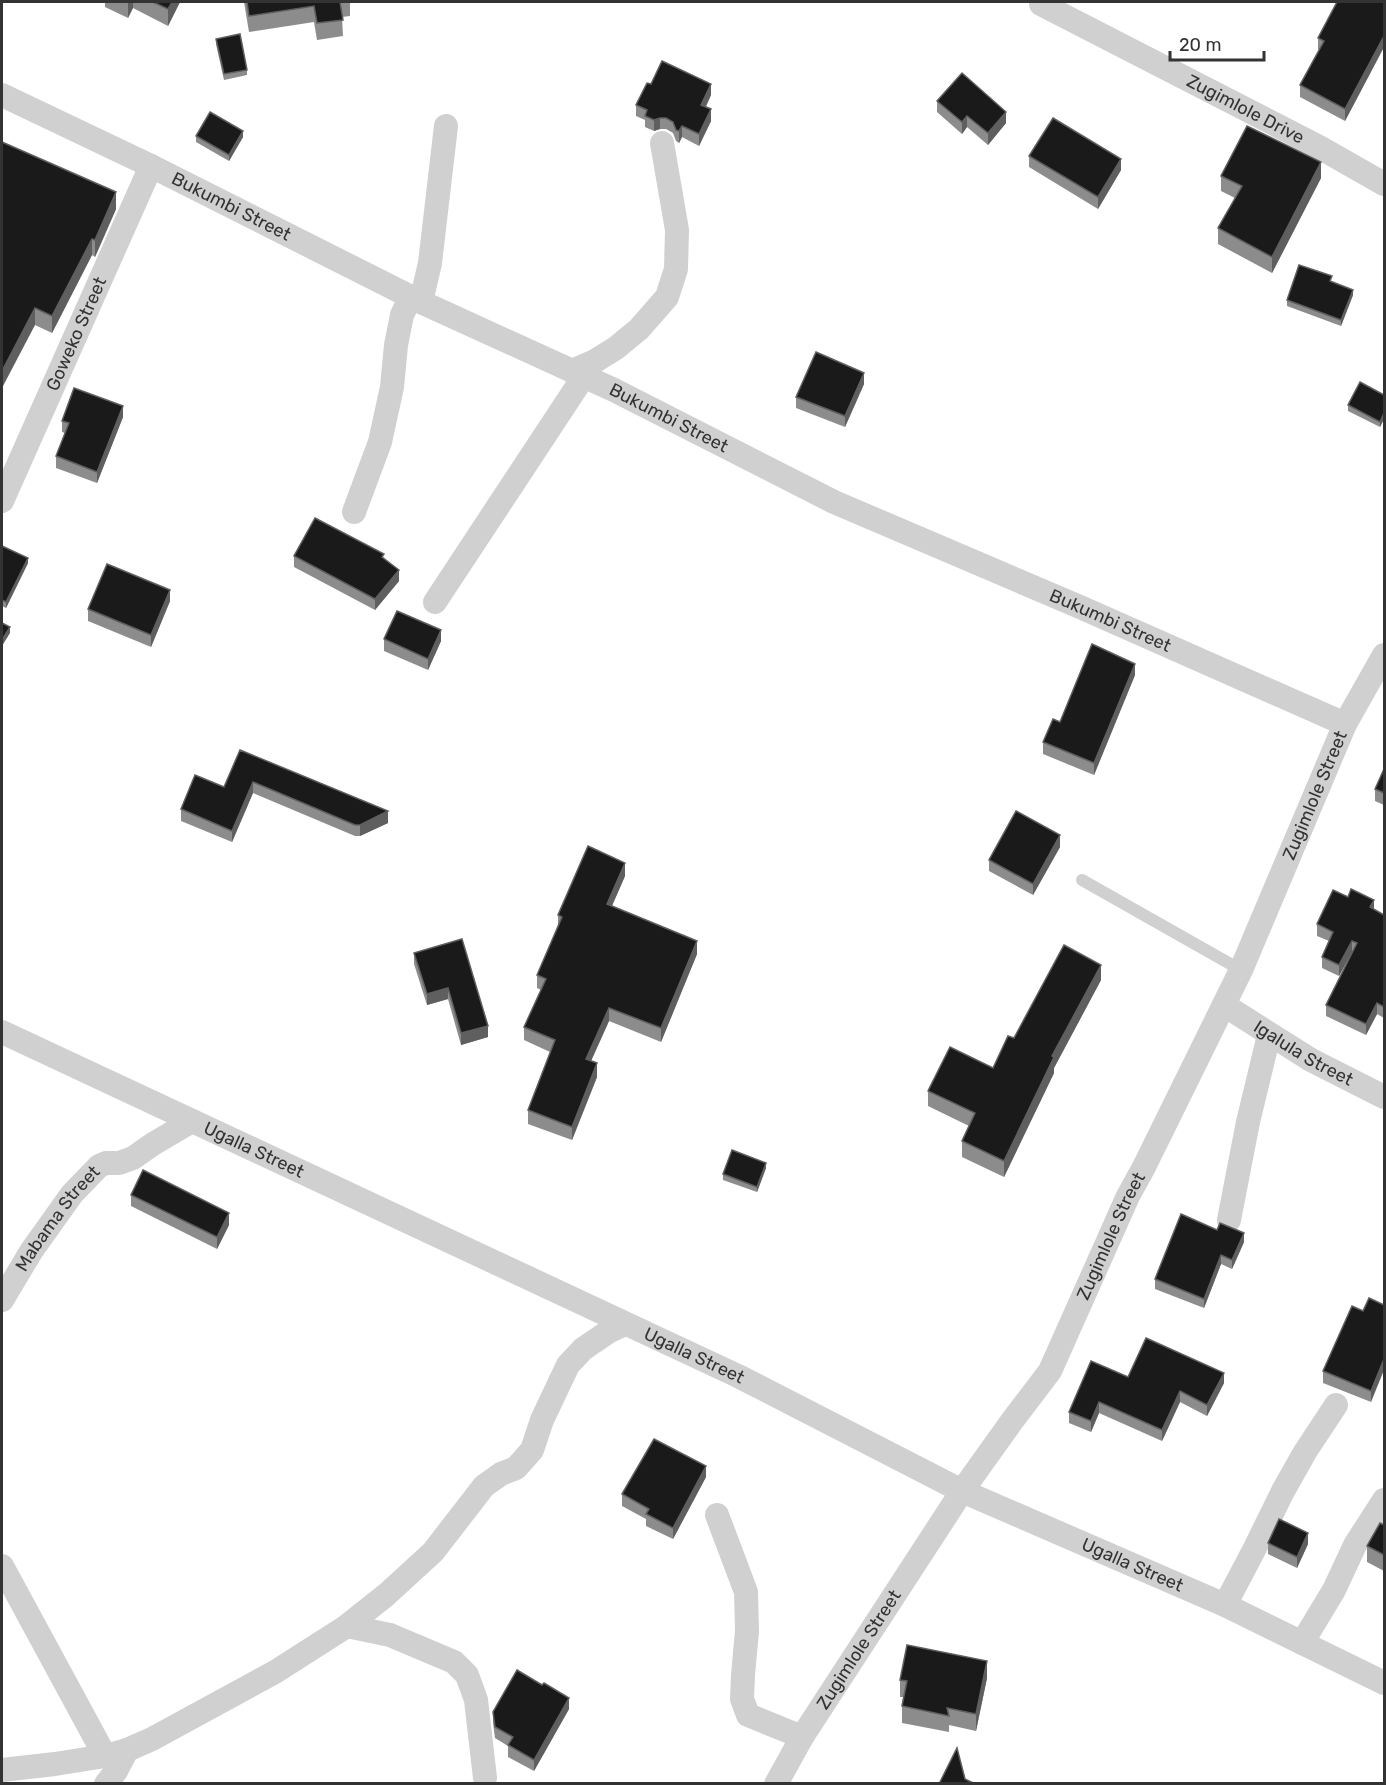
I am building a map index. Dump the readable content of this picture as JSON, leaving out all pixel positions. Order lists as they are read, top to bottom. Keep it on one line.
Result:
{"streets":{"street":["Zugimlole Drive","Bukumbi Street","Goweko Street","Zugimlole Street","Igalula Street","Ugalla Street","Mabama Street"]},"crossings":[["Bukumbi Street","Goweko Street"],["Bukumbi Street","Zugimlole Street"],["Zugimlole Street","Igalula Street"],["Zugimlole Street","Ugalla Street"],["Ugalla Street","Mabama Street"]],"scale_bar":"20 m"}
